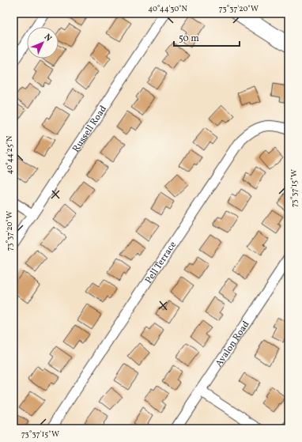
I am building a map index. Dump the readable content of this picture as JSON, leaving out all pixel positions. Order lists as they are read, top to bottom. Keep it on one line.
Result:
{"streets":{"street":["Russell Road","Pell Terrace","Avalon Road"]},"scale_bar":"50 m","north":"top right","coordinates":["40°44'30\"N","73°37'20\"W","40°44'25\"N","73°37'15\"W"]}
